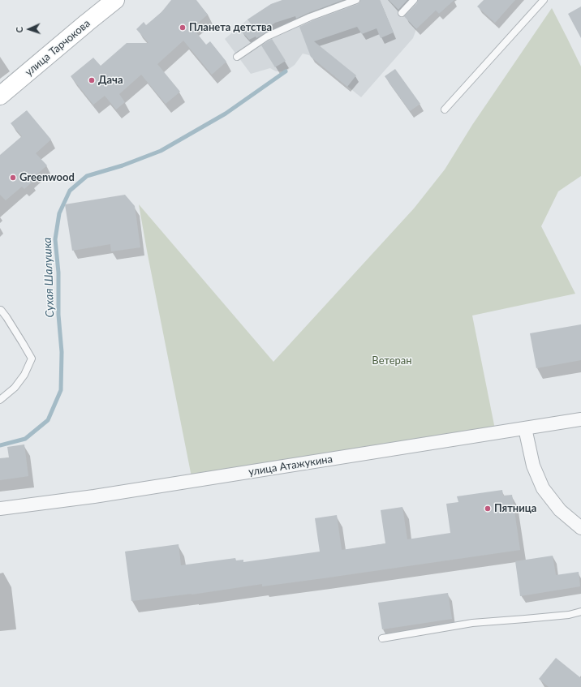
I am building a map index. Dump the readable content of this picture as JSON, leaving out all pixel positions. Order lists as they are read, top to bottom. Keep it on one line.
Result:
{"streets":{"main road":["улица Тарчокова"],"street":["улица Атажукина"]},"water":["Сухая Шалушка"],"parks":["Ветеран"],"places":["Планета детства","Дача","Greenwood","Пятница"],"north":"left"}
